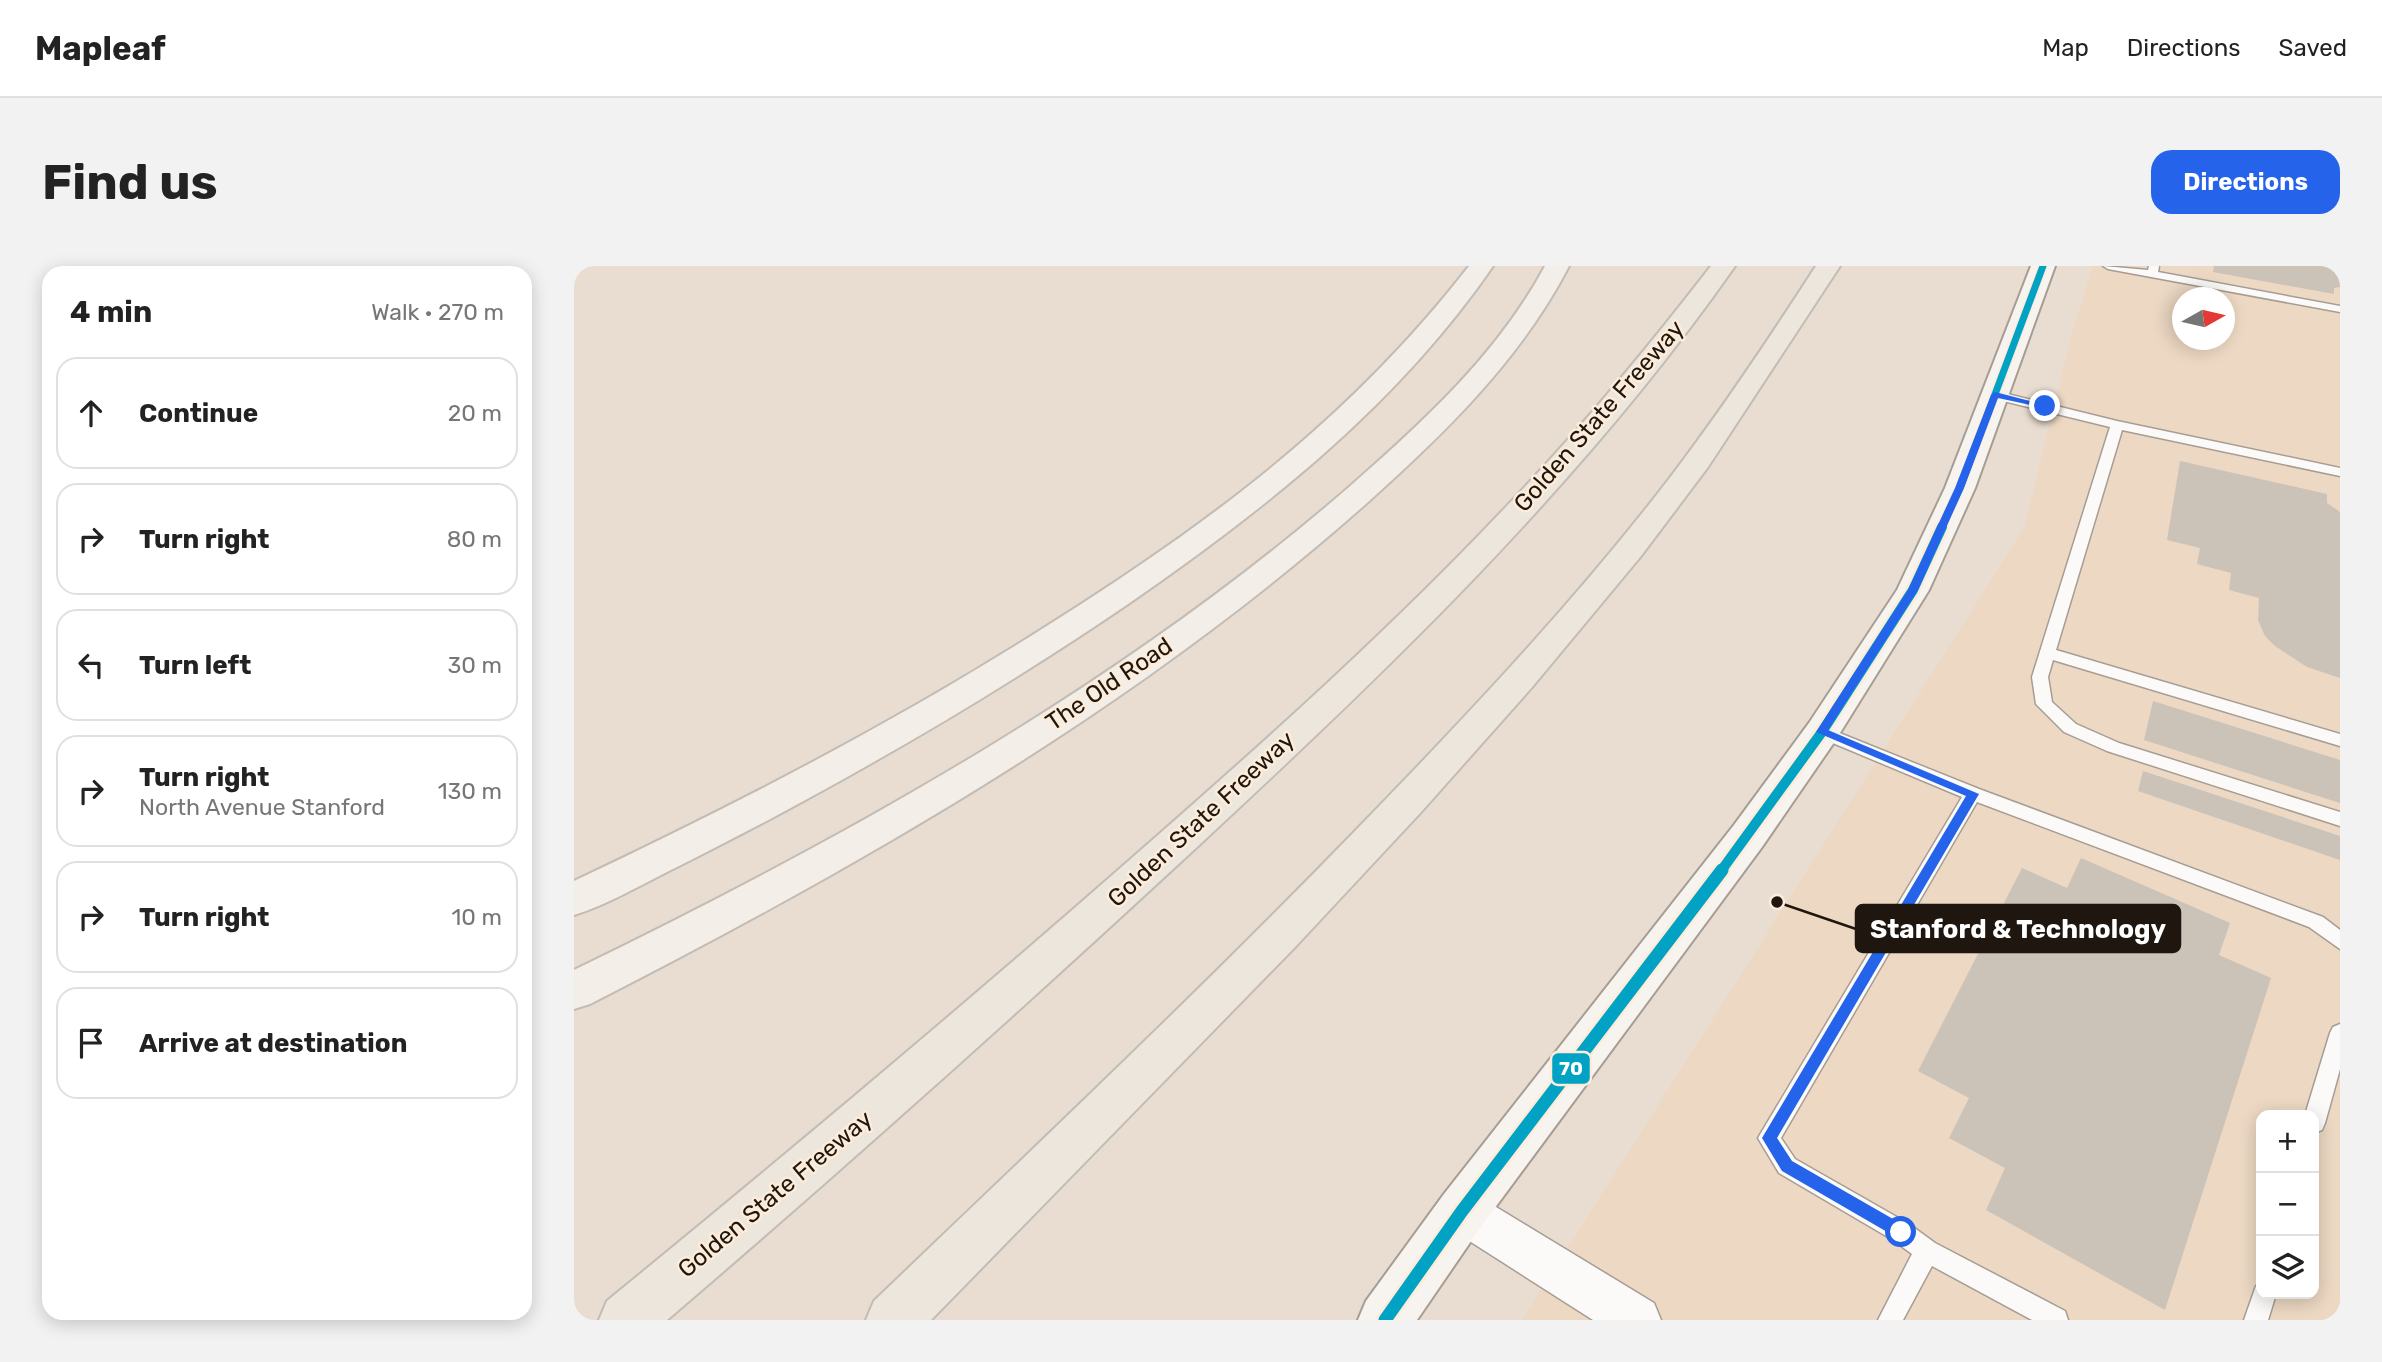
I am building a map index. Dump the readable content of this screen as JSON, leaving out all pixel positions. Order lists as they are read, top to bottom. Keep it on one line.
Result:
{"streets":{"highway":["Golden State Freeway"],"main road":["The Old Road"]},"places":["Stanford & Technology"],"lines":["transit line 70"],"north":"right","page":{"header":"Mapleaf","nav":["Map","Directions","Saved"],"buttons":"Directions","title":"Find us","heading":["4 min","Walk · 270 m"],"list":[["Continue","20 m"],["Turn right","80 m"],["Turn left","30 m"],["Turn right","North Avenue Stanford","130 m"],["Turn right","10 m"],"Arrive at destination"],"map_buttons":["+","−"]}}
